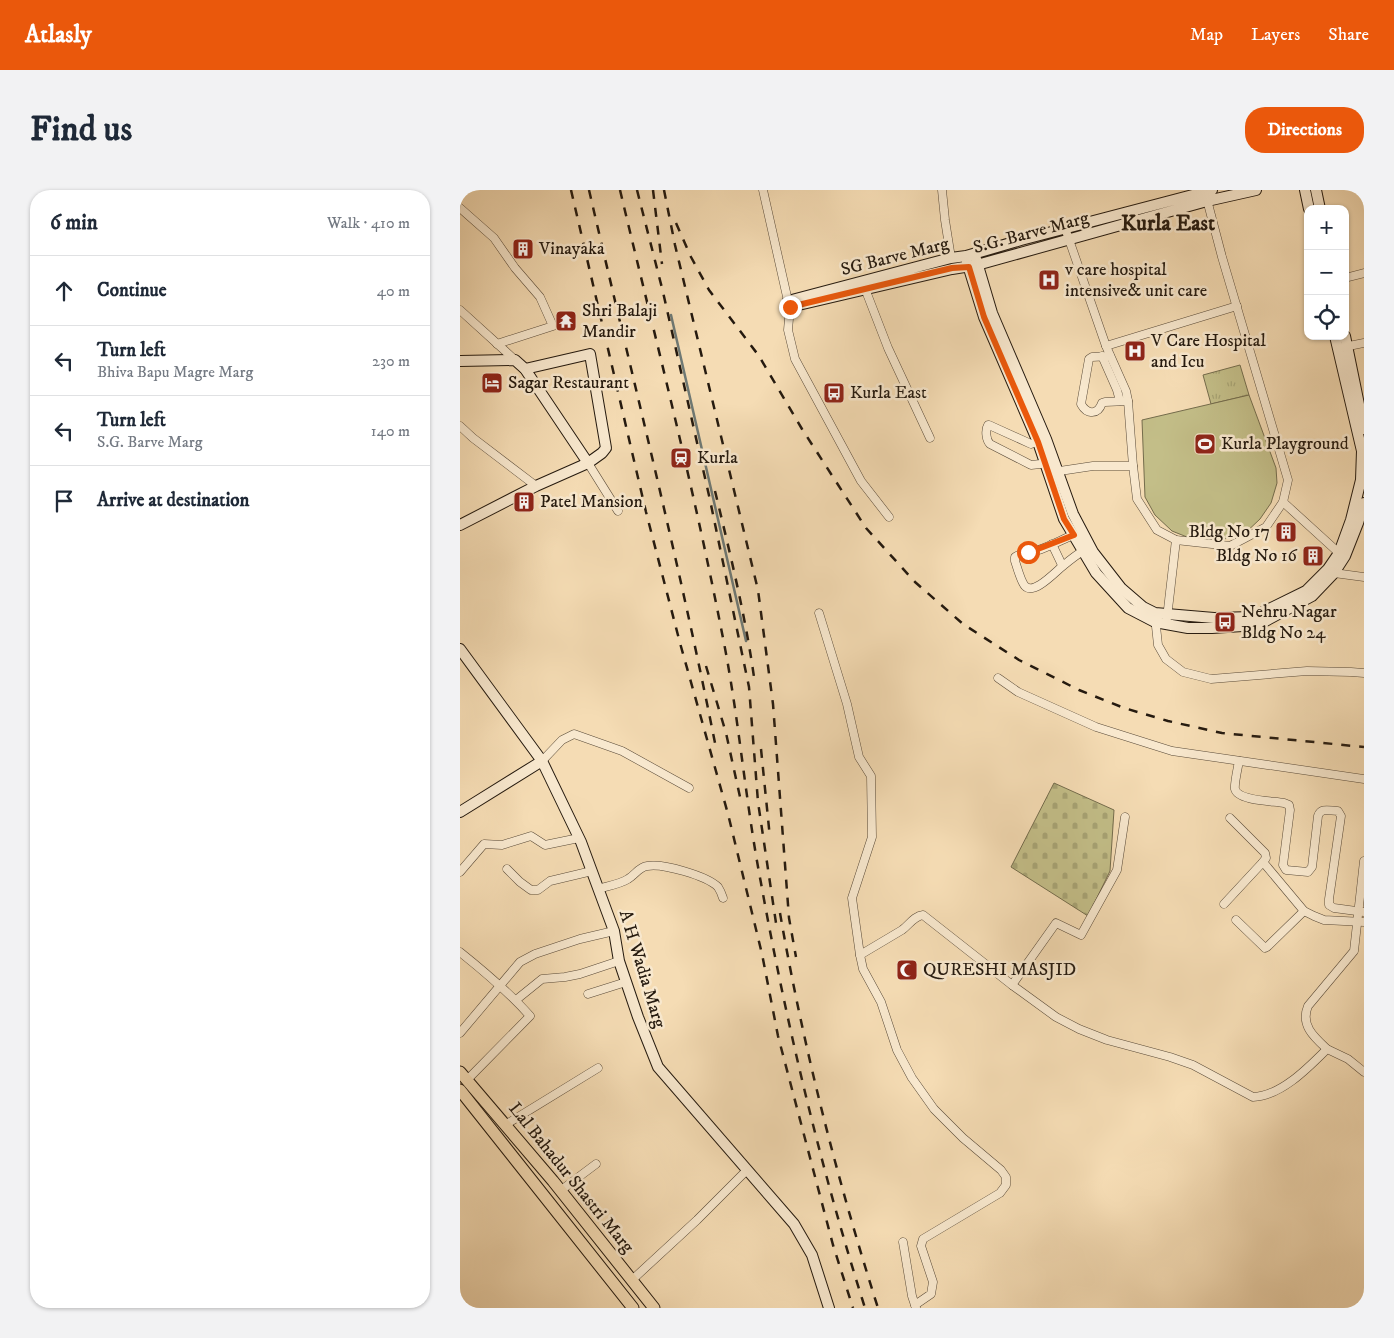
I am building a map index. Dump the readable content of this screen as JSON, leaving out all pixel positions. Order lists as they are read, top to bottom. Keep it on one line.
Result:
{"streets":{"main road":["Lal Bahadur Shastri Marg"],"street":["S.G. Barve Marg","SG Barve Marg","A H Wadia Marg"]},"crossings":[["S.G. Barve Marg","SG Barve Marg"]],"districts":["Kurla East"],"places":{"building":["Vinayaka","Patel Mansion","Bldg No 17","Bldg No 16"],"hospital":["v care hospital intensive& unit care","V Care Hospital and Icu"],"temple":["Shri Balaji Mandir"],"hotel":["Sagar Restaurant"],"bus stop":["Kurla East","Nehru Nagar Bldg No 24"],"sports":["Kurla Playground"],"station":["Kurla"],"mosque":["QURESHI MASJID"]},"page":{"header":"Atlasly","nav":["Map","Layers","Share"],"buttons":"Directions","title":"Find us","heading":["6 min","Walk · 410 m"],"map_buttons":["+","−"],"list":[["Continue","40 m"],["Turn left","Bhiva Bapu Magre Marg","230 m"],["Turn left","S.G. Barve Marg","140 m"],"Arrive at destination"]}}
